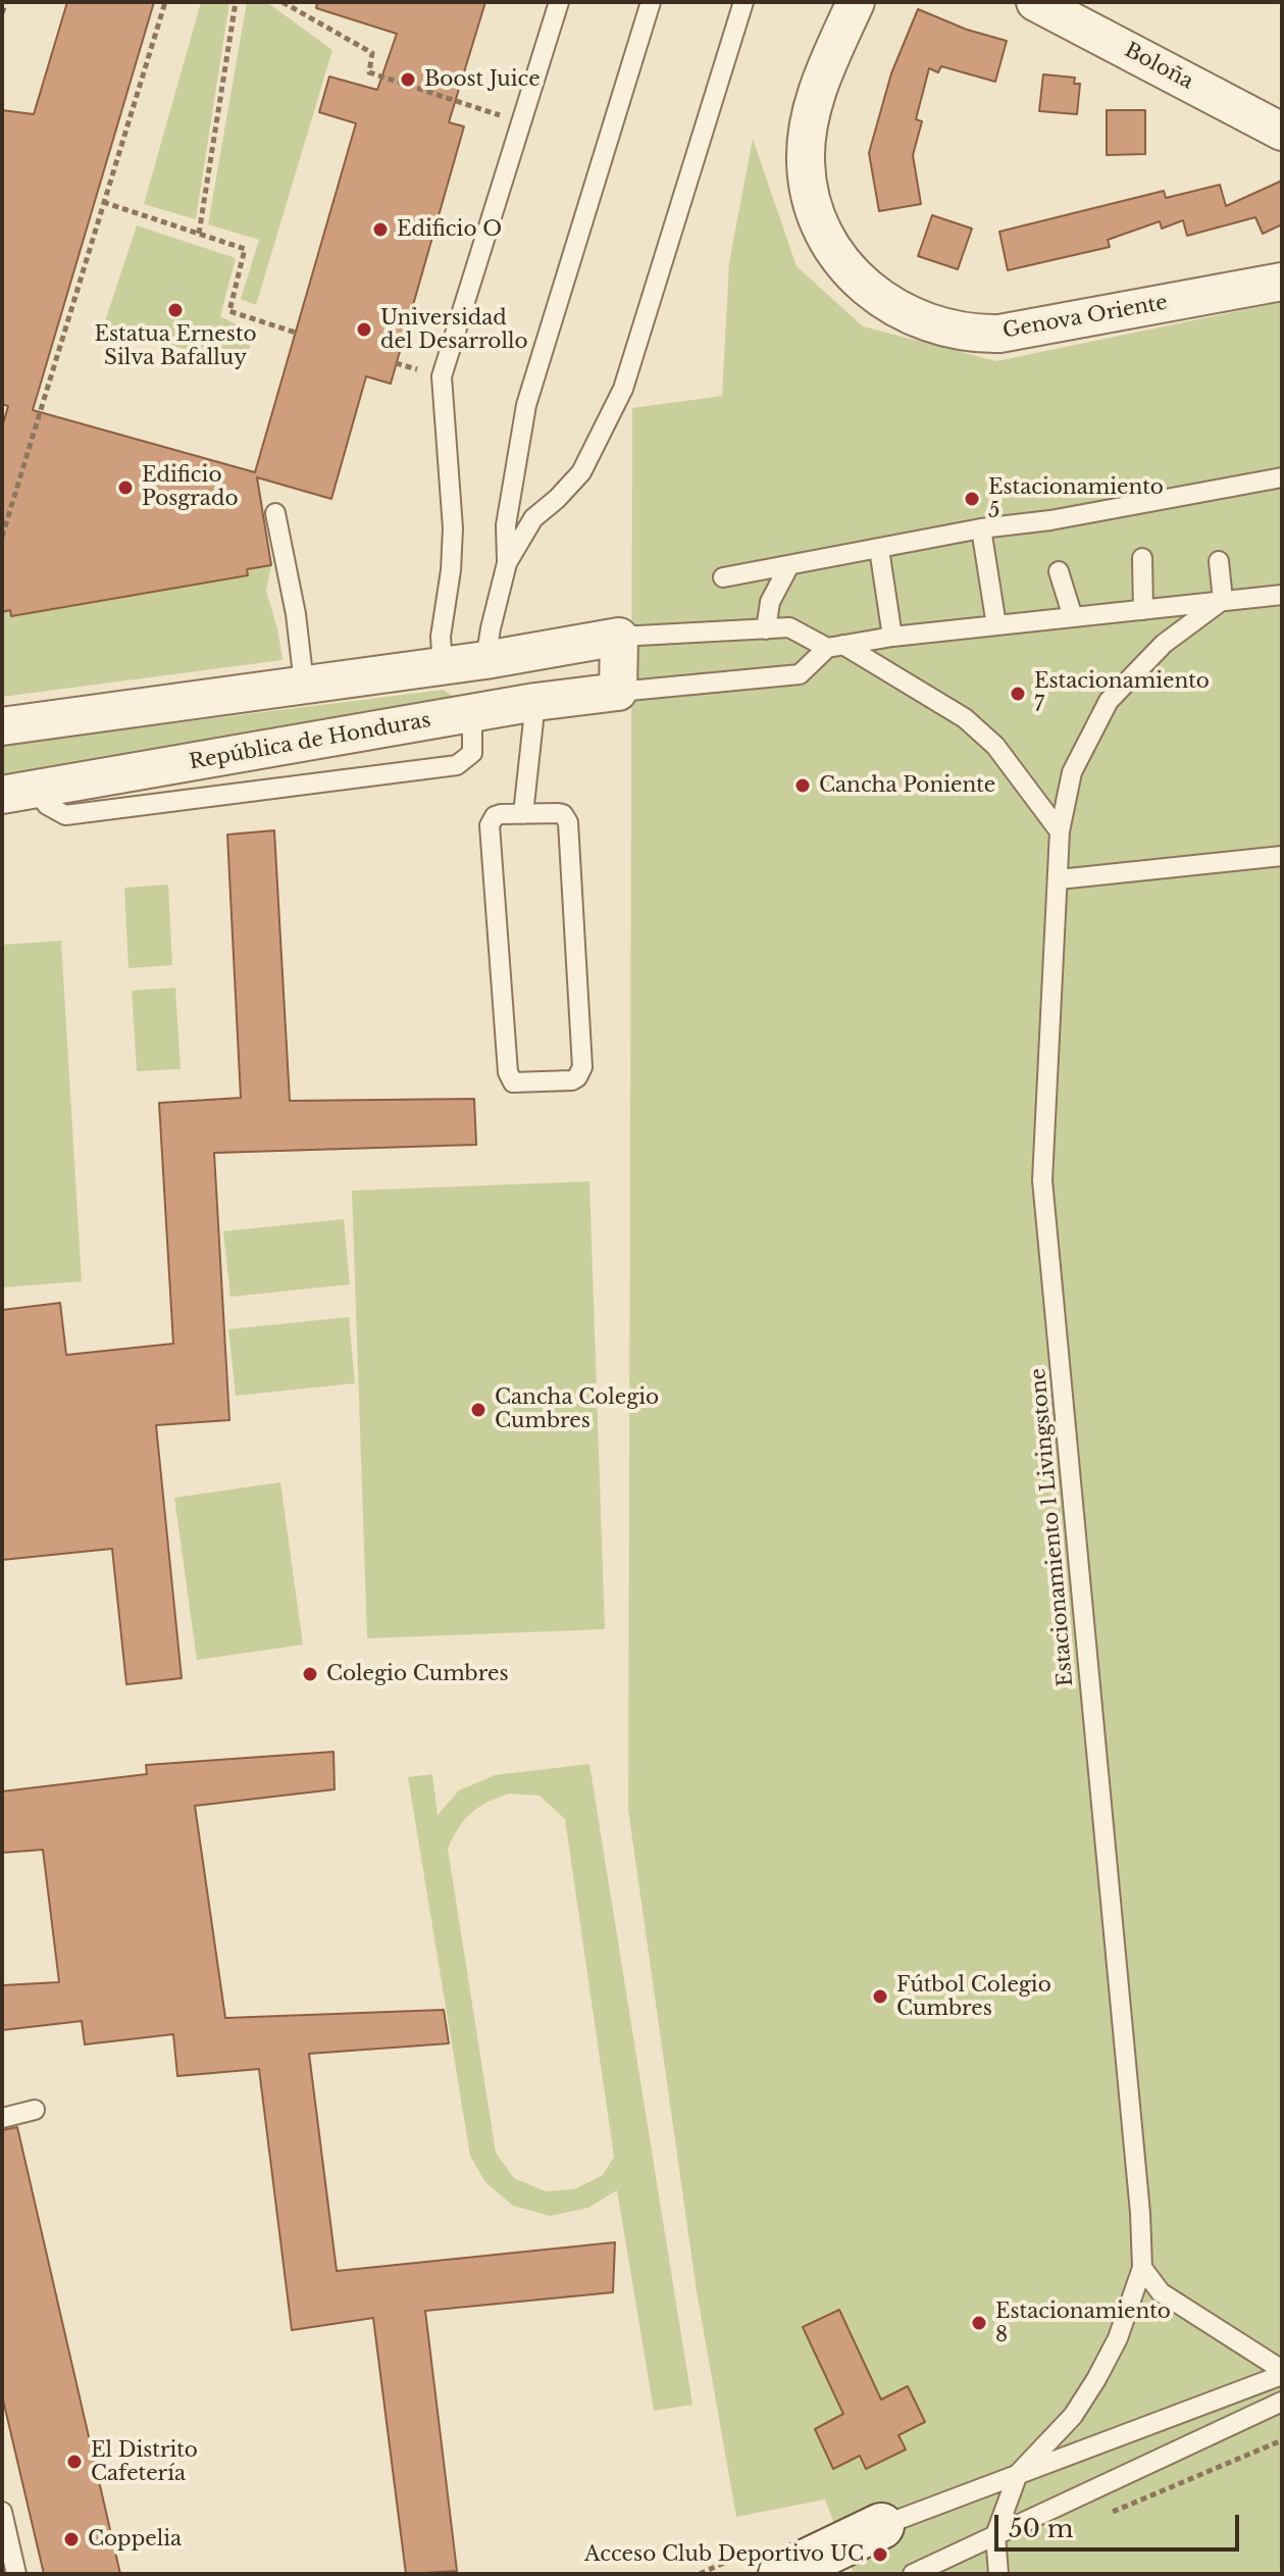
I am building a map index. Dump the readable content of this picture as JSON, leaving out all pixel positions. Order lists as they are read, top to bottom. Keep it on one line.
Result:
{"streets":{"street":["Boloña","Genova Oriente","República de Honduras"],"lane":["Estacionamiento 1 Livingstone"]},"places":["Boost Juice","Edificio O","Estatua Ernesto Silva Bafalluy","Universidad del Desarrollo","Edificio Posgrado","Estacionamiento 5","Estacionamiento 7","Cancha Poniente","Cancha Colegio Cumbres","Colegio Cumbres","Fútbol Colegio Cumbres","Estacionamiento 8","El Distrito Cafetería","Coppelia","Acceso Club Deportivo UC"],"scale_bar":"50 m"}
